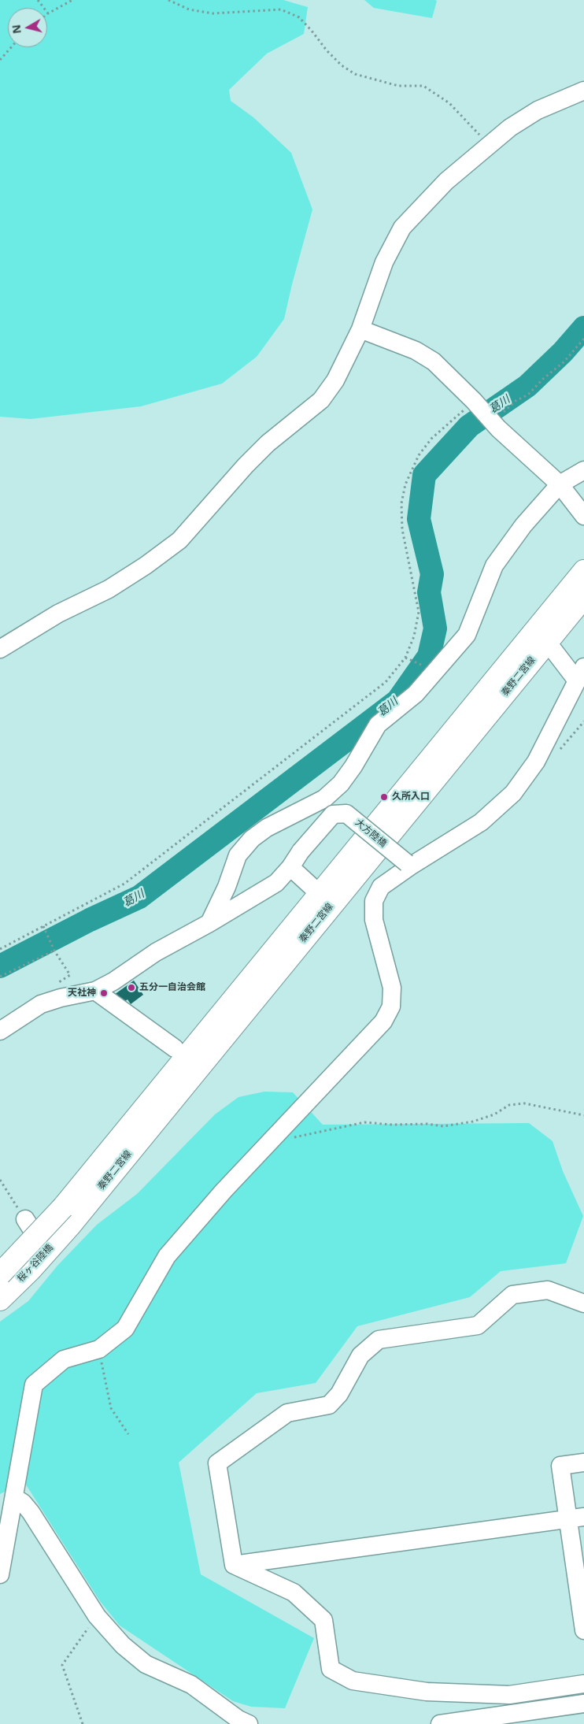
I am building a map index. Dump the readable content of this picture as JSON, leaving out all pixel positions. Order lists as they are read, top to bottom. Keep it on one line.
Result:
{"streets":{"main road":["秦野二宮線","桜ヶ谷陸橋"],"street":["大方陸橋"]},"crossings":[["秦野二宮線","桜ヶ谷陸橋"]],"water":["葛川"],"places":["久所入口","五分一自治会館","天社神"],"north":"left"}
